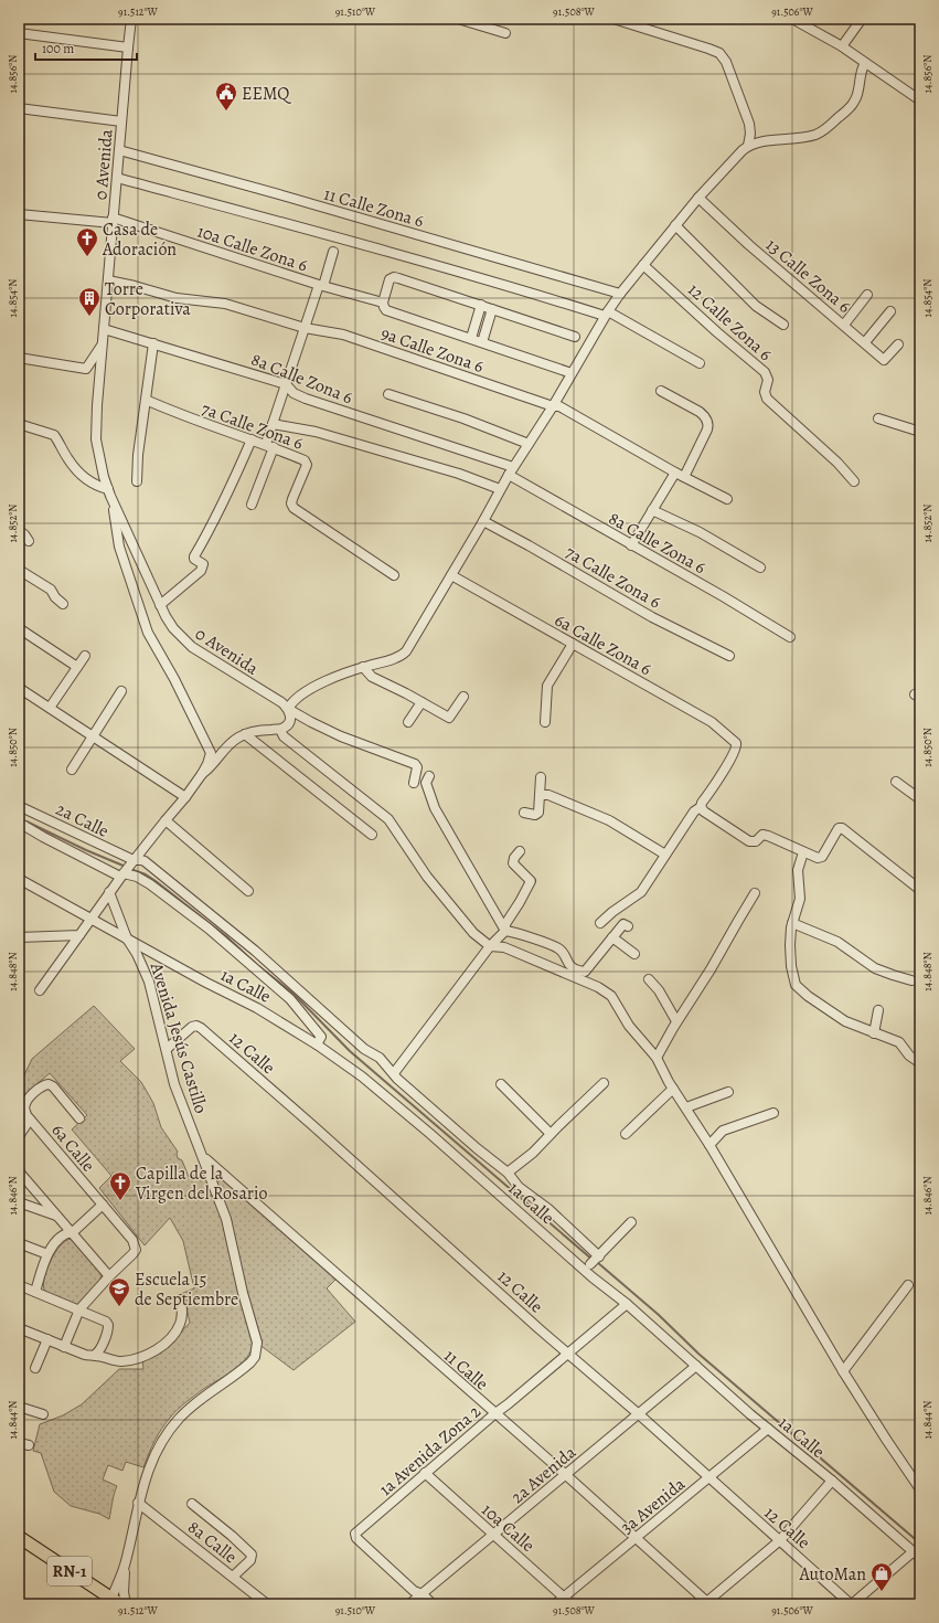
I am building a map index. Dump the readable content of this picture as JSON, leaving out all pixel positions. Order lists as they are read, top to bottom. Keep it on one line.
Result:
{"streets":{"main road":["RN-1"],"street":["0 Avenida","11 Calle Zona 6","10a Calle Zona 6","13 Calle Zona 6","12 Calle Zona 6","9a Calle Zona 6","8a Calle Zona 6","7a Calle Zona 6","6a Calle Zona 6","2a Calle","1a Calle","Avenida Jesús Castillo","12 Calle","6a Calle","11 Calle","1a Avenida Zona 2","2a Avenida","3a Avenida","10a Calle","8a Calle"]},"crossings":[["0 Avenida","11 Calle Zona 6"],["0 Avenida","10a Calle Zona 6"],["0 Avenida","9a Calle Zona 6"],["0 Avenida","8a Calle Zona 6"],["0 Avenida","2a Calle"],["0 Avenida","1a Calle"],["0 Avenida","Avenida Jesús Castillo"],["1a Calle","Avenida Jesús Castillo"],["1a Calle","1a Avenida Zona 2"],["1a Calle","2a Avenida"],["1a Calle","3a Avenida"],["Avenida Jesús Castillo","12 Calle"],["Avenida Jesús Castillo","11 Calle"],["Avenida Jesús Castillo","8a Calle"],["Avenida Jesús Castillo","RN-1"],["12 Calle","1a Avenida Zona 2"],["12 Calle","2a Avenida"],["12 Calle","3a Avenida"],["11 Calle","1a Avenida Zona 2"],["11 Calle","2a Avenida"],["11 Calle","3a Avenida"],["1a Avenida Zona 2","2a Avenida"],["1a Avenida Zona 2","10a Calle"],["2a Avenida","10a Calle"],["3a Avenida","10a Calle"]],"places":{"public building":["EEMQ"],"church":["Casa de Adoración","Capilla de la Virgen del Rosario"],"building":["Torre Corporativa"],"school or university":["Escuela 15 de Septiembre"],"shop":["AutoMan"]},"scale_bar":"100 m","coordinates":["91.512°W","91.510°W","91.508°W","91.506°W","14.856°N","14.854°N","14.852°N","14.850°N","14.848°N","14.846°N","14.844°N"]}
